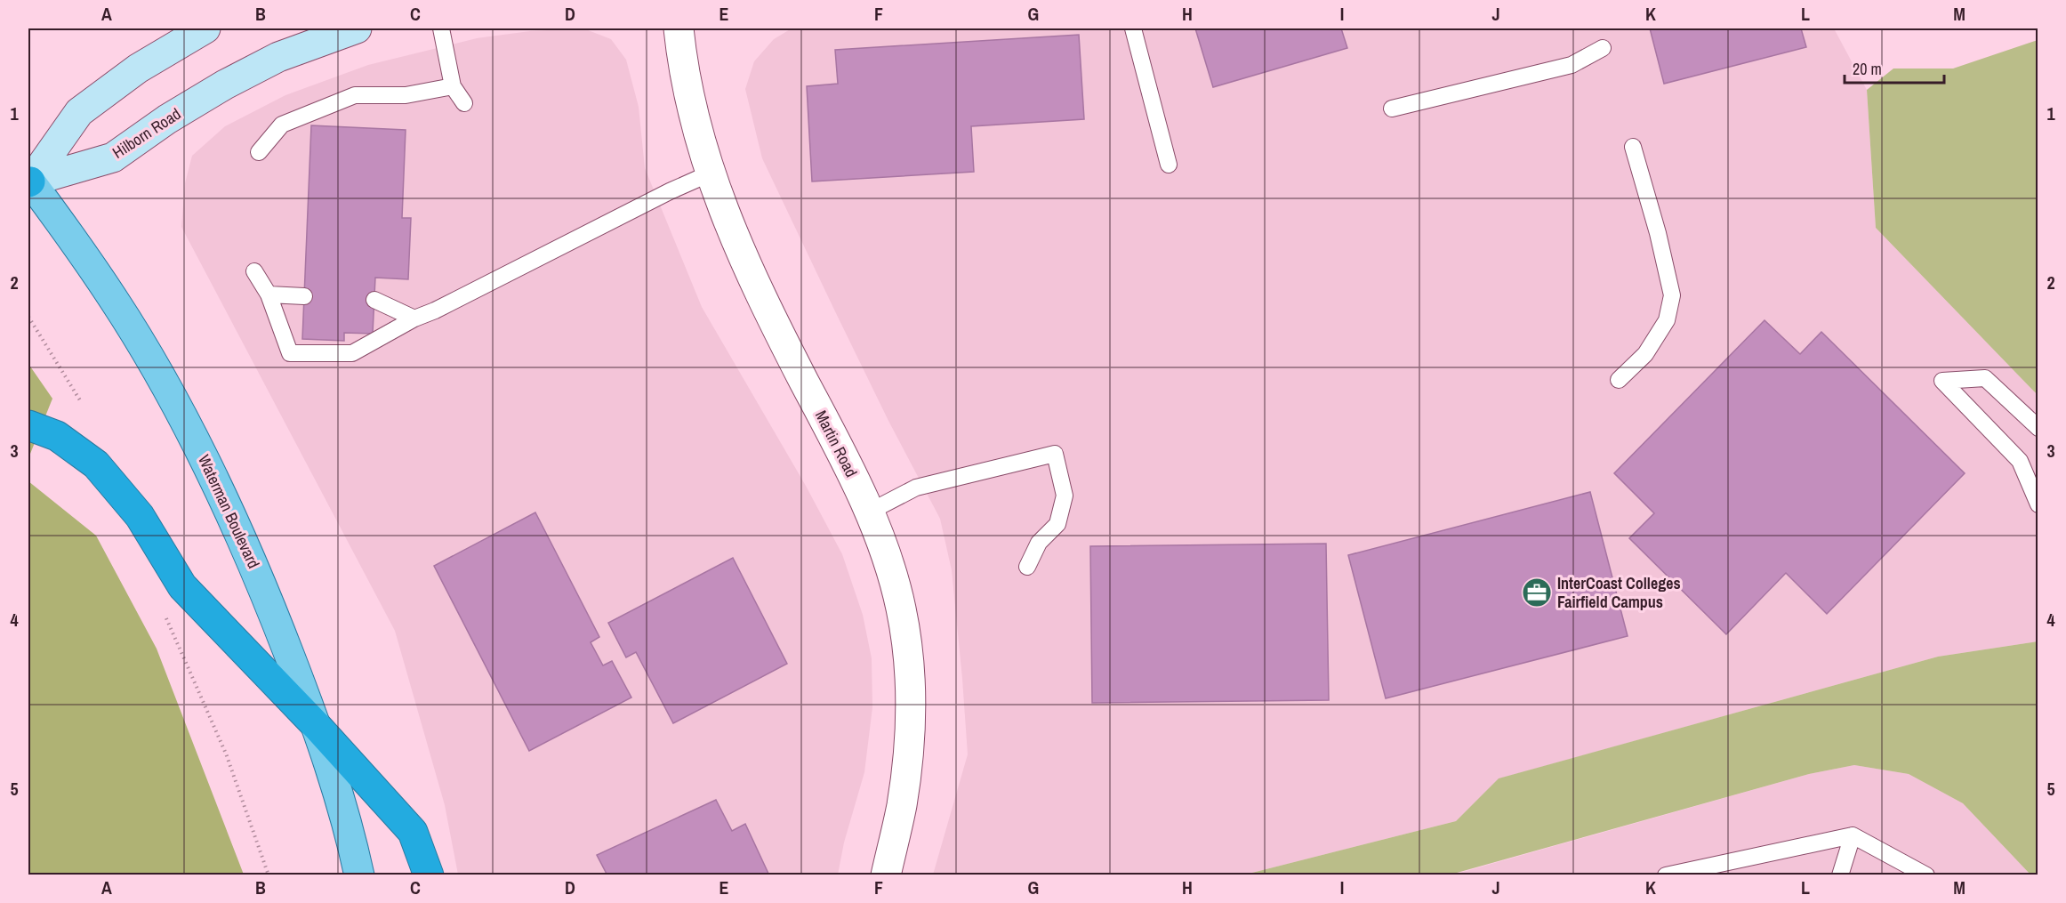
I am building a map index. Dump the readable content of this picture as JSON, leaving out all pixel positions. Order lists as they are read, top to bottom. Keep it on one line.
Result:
{"streets":{"main road":["Waterman Boulevard"],"street":["Hilborn Road","Martin Road"]},"crossings":[["Hilborn Road","Waterman Boulevard"]],"places":{"office":["InterCoast Colleges Fairfield Campus"]},"scale_bar":"20 m","grid":{"columns":["A","B","C","D","E","F","G","H","I","J","K","L","M"],"rows":["1","2","3","4","5"]}}
